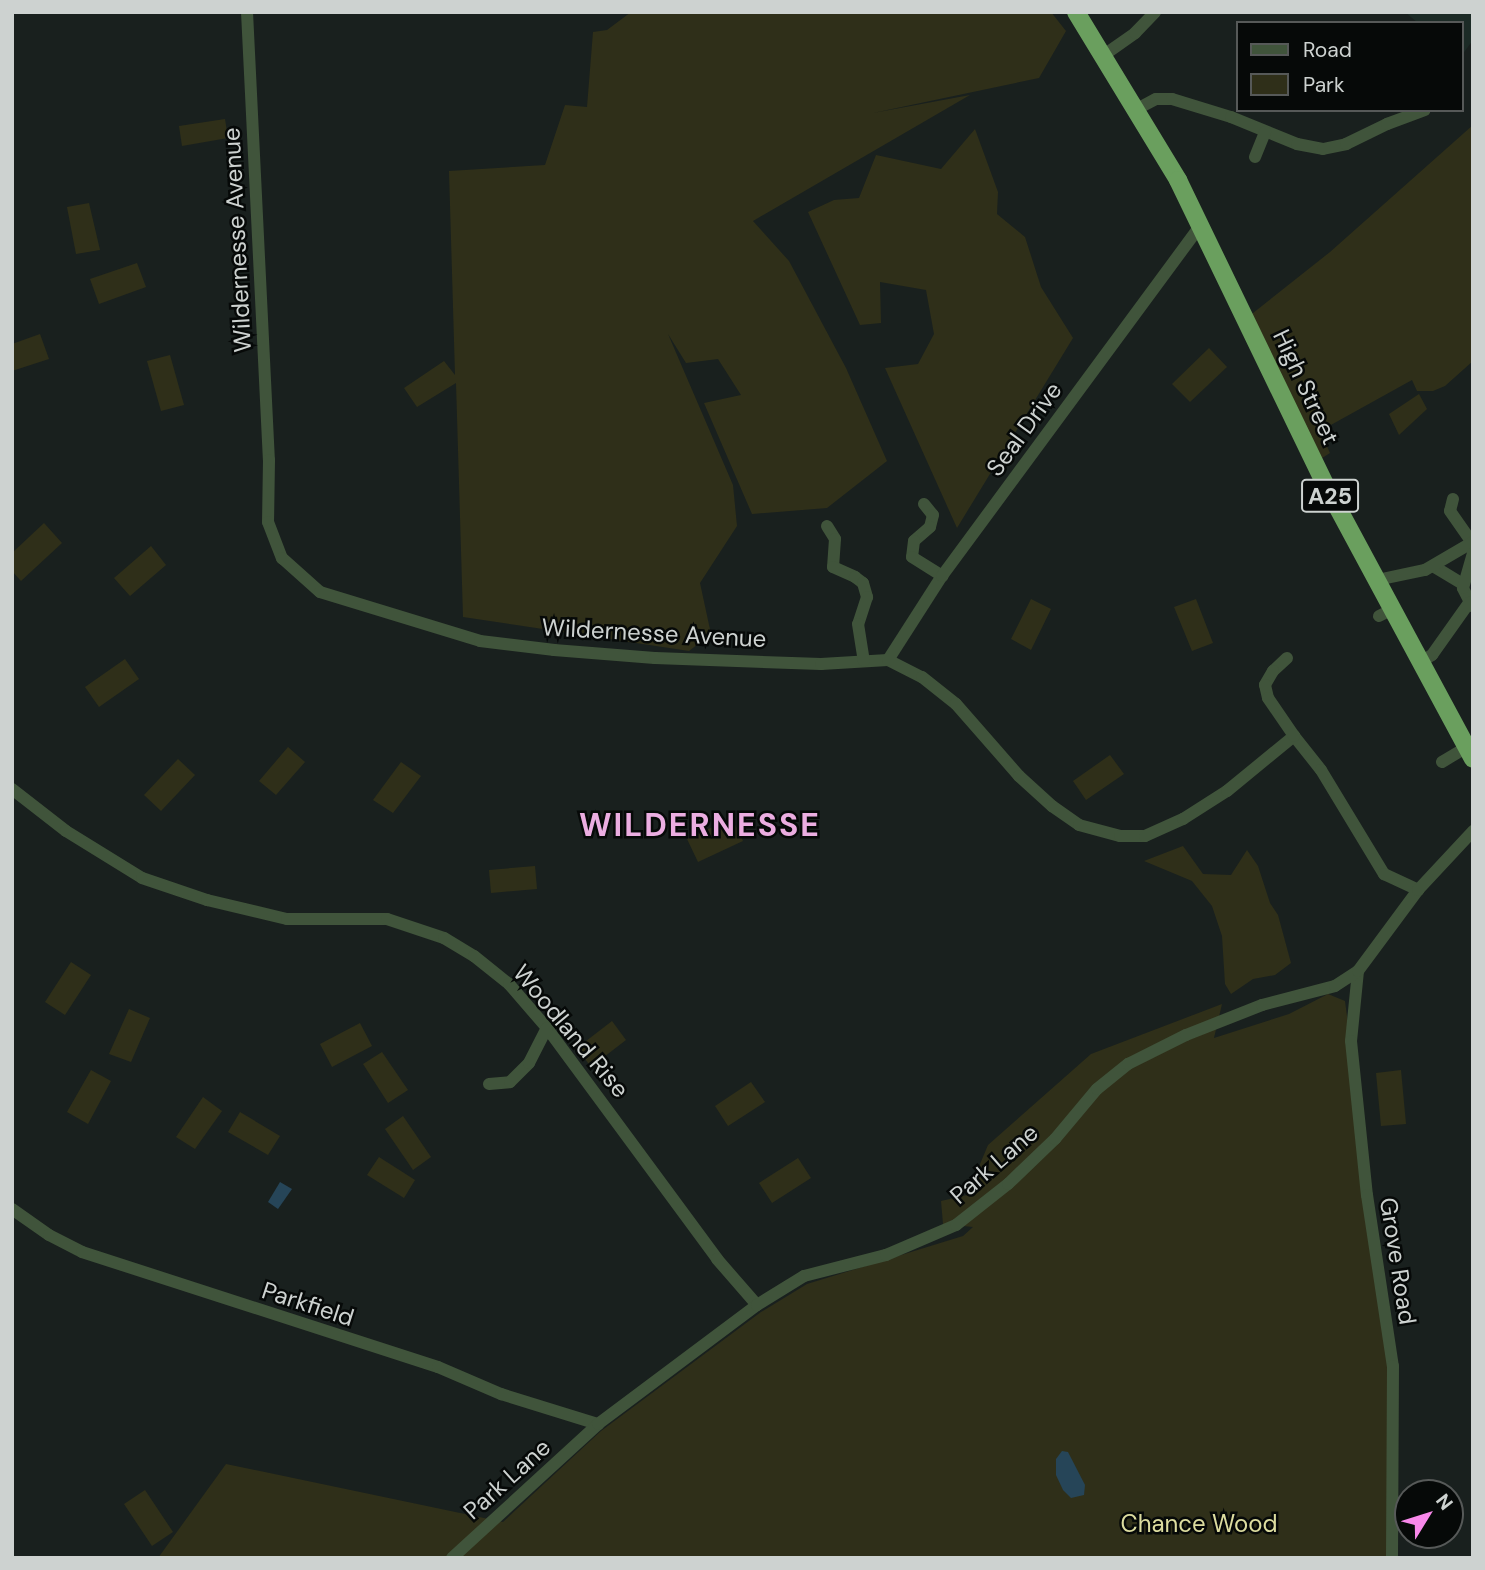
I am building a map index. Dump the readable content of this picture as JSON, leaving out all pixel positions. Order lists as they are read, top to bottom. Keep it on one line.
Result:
{"streets":{"highway":["High Street","A25"],"street":["Wildernesse Avenue","Seal Drive","Woodland Rise","Park Lane","Grove Road","Parkfield"]},"crossings":[["Wildernesse Avenue","Seal Drive"],["High Street","Seal Drive"],["High Street","A25"],["Woodland Rise","Park Lane"],["Park Lane","Grove Road"],["Park Lane","Parkfield"]],"districts":["WILDERNESSE"],"parks":["Chance Wood"],"legend":["Road","Park"],"north":"top right"}
